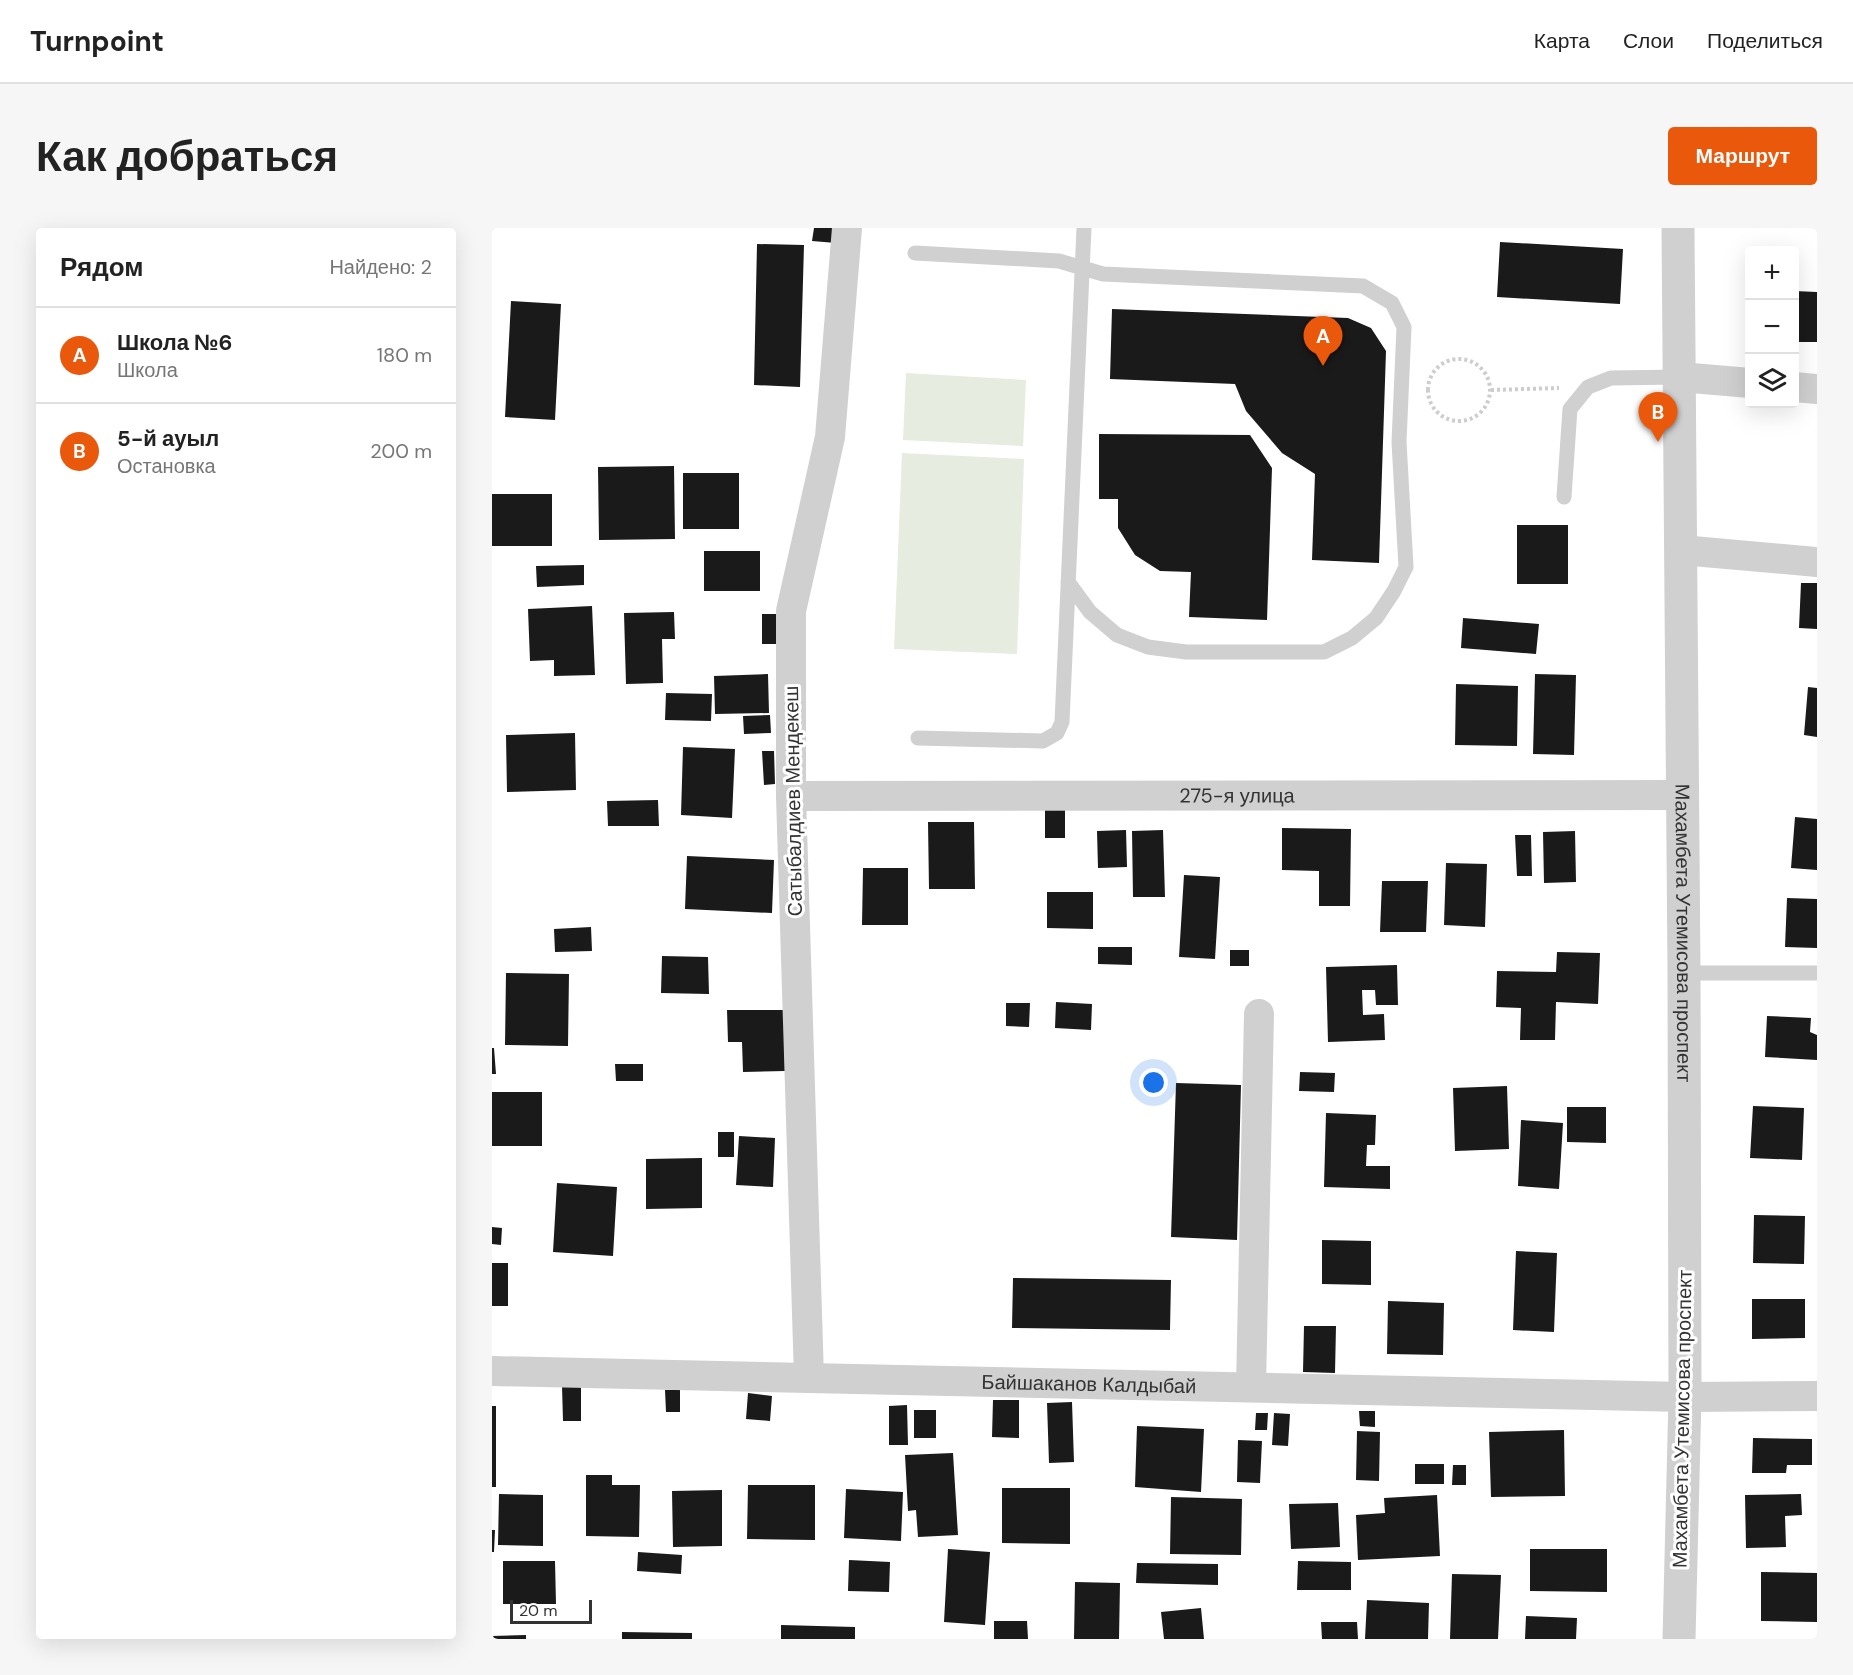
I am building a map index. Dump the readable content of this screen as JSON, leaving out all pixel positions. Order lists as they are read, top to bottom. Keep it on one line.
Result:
{"streets":{"street":["275-я улица","Сатыбалдиев Мендекеш","Махамбета Утемисова проспект","Байшаканов Калдыбай"]},"crossings":[["275-я улица","Сатыбалдиев Мендекеш"],["275-я улица","Махамбета Утемисова проспект"],["Сатыбалдиев Мендекеш","Байшаканов Калдыбай"],["Махамбета Утемисова проспект","Байшаканов Калдыбай"]],"scale_bar":"20 m","page":{"header":"Turnpoint","nav":["Карта","Слои","Поделиться"],"buttons":"Маршрут","title":"Как добраться","heading":["Рядом","Найдено: 2"],"map_buttons":["+","−"],"list":[{"mark":"A","name":"Школа №6","note":"Школа","value":"180 m"},{"mark":"B","name":"5-й ауыл","note":"Остановка","value":"200 m"}],"pins":["A","B"],"scale":"20 m"}}
